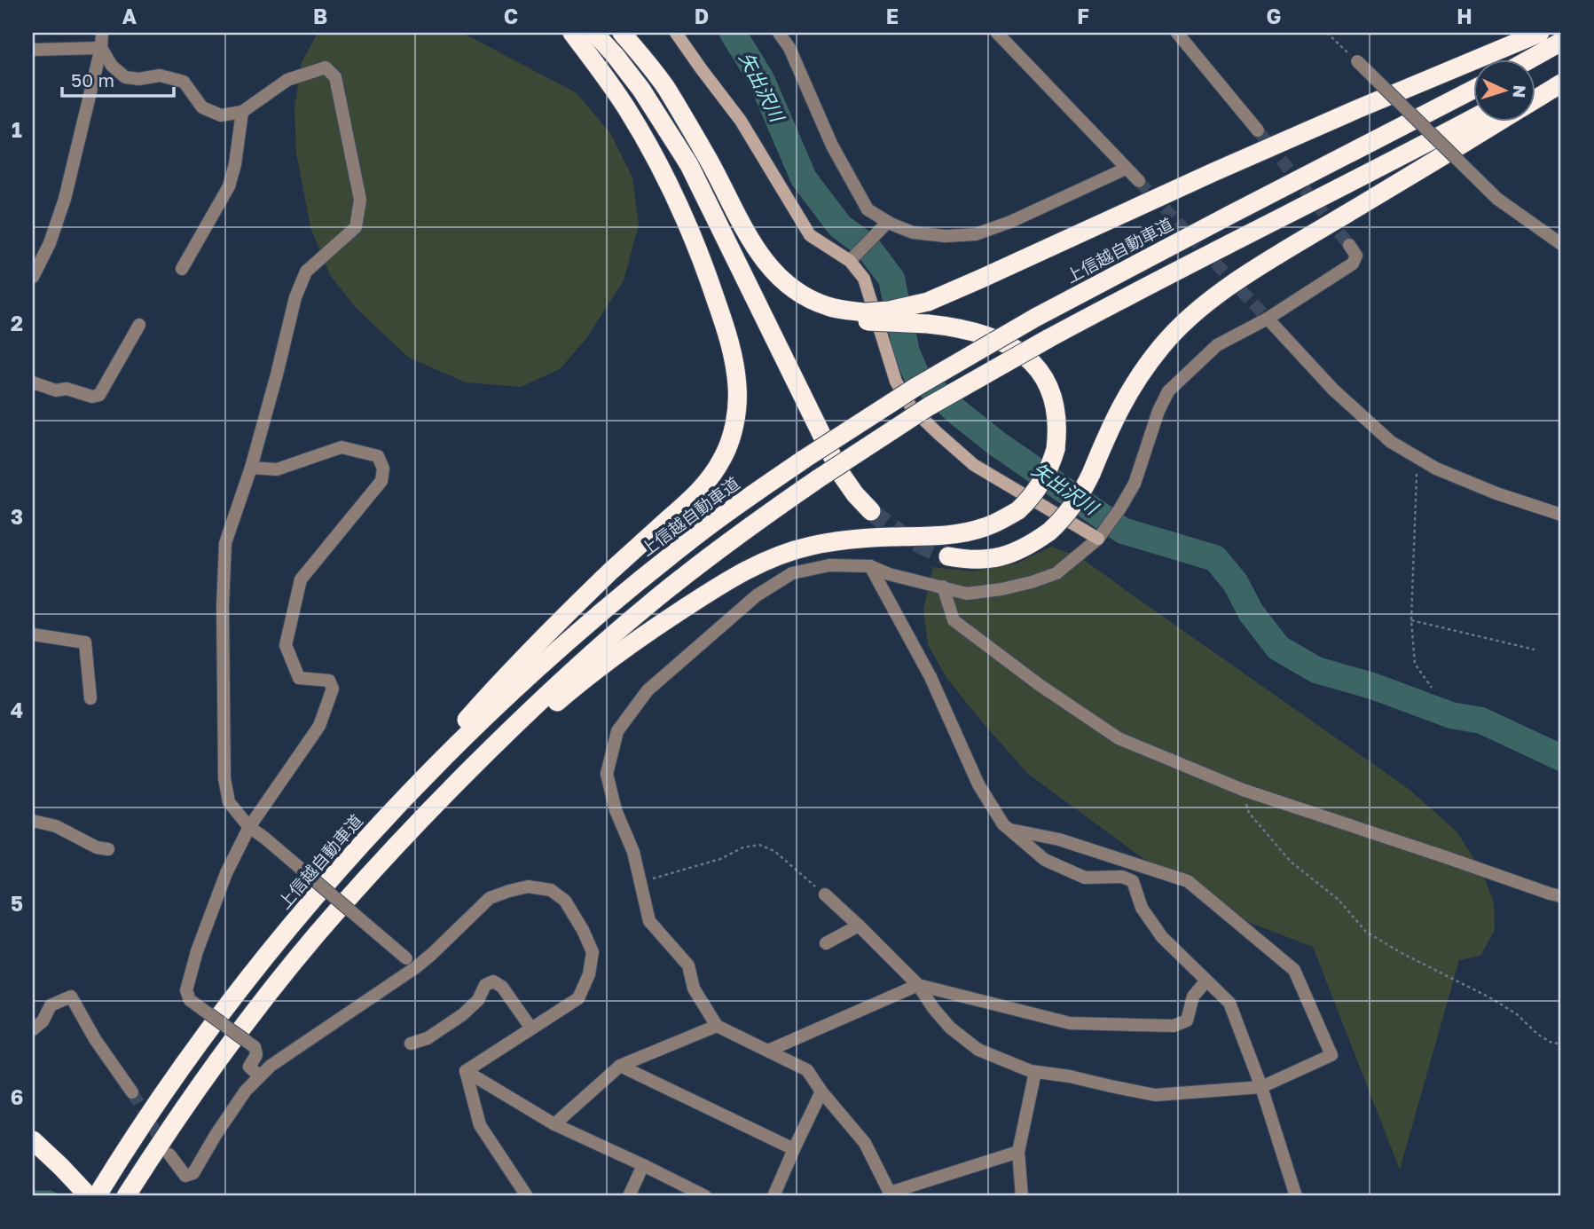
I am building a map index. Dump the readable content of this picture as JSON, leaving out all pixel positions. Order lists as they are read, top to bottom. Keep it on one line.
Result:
{"streets":{"highway":["上信越自動車道"]},"water":["矢出沢川"],"scale_bar":"50 m","north":"right","grid":{"columns":["A","B","C","D","E","F","G","H"],"rows":["1","2","3","4","5","6"]}}
